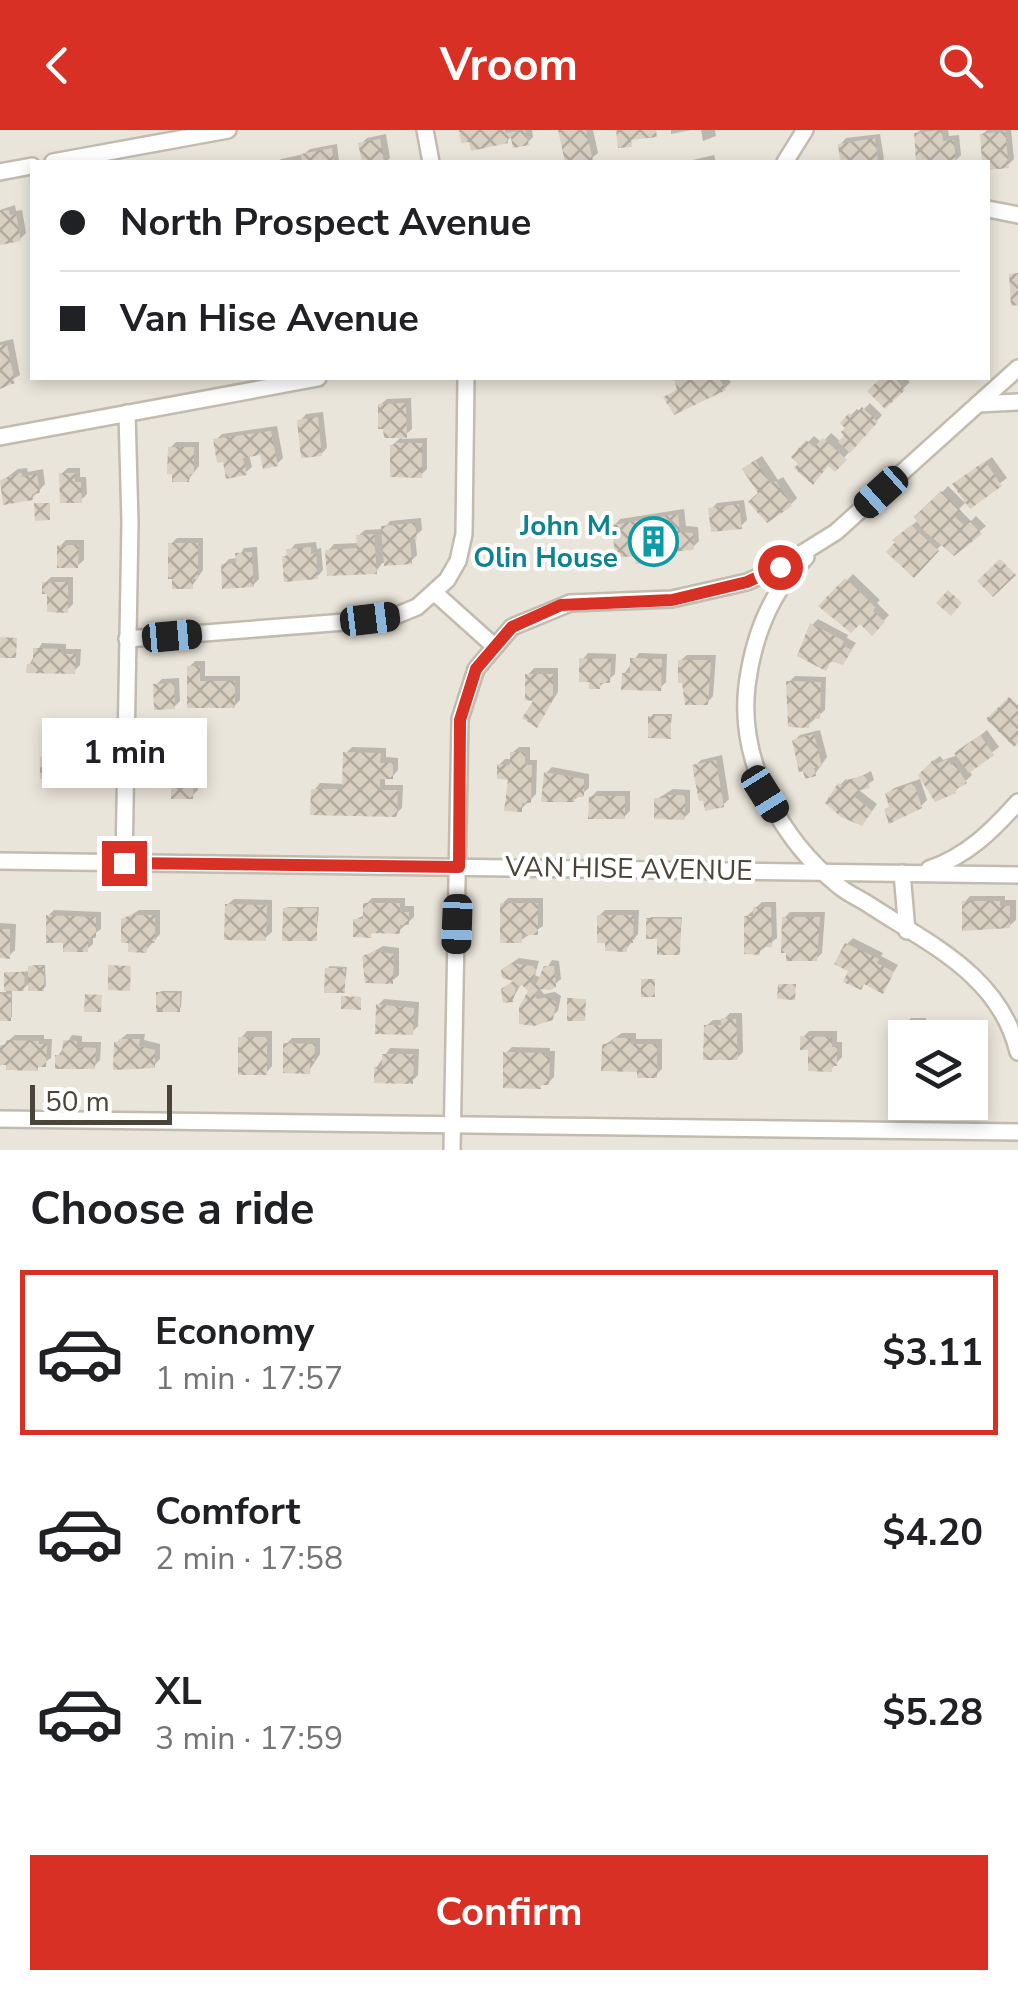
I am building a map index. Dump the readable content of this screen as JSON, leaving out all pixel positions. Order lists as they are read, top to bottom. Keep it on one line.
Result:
{"streets":{"street":["VAN HISE AVENUE"]},"places":{"building":["John M. Olin House"]},"scale_bar":"50 m","page":{"header":"Vroom","banner":["North Prospect Avenue","Van Hise Avenue"],"bubble":"1 min","scale":"50 m","heading":"Choose a ride","list":[{"name":"Economy","note":"1 min · 17:57","value":"$3.11"},{"name":"Comfort","note":"2 min · 17:58","value":"$4.20"},{"name":"XL","note":"3 min · 17:59","value":"$5.28"}],"buttons":"Confirm"}}
